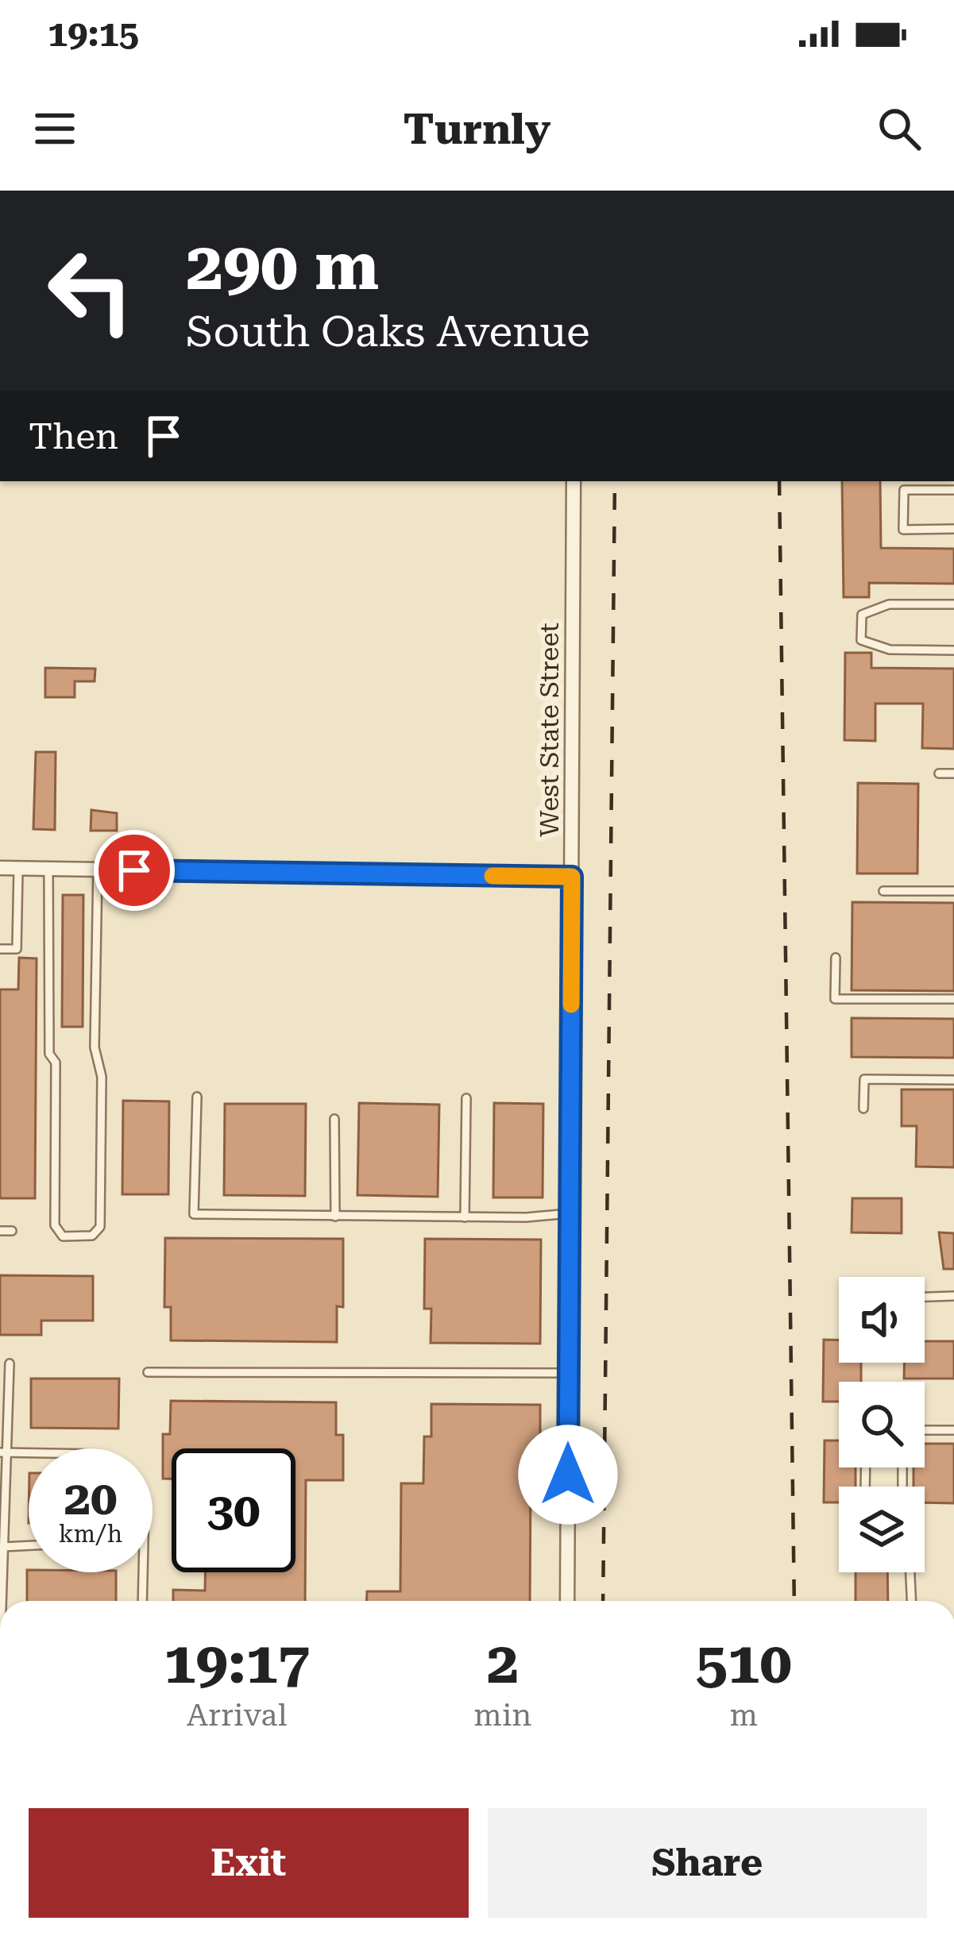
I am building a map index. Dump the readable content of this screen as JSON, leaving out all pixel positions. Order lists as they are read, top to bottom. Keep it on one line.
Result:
{"streets":{"street":["West State Street"]},"page":{"status":"19:15","header":"Turnly","turn":["290 m","South Oaks Avenue"],"then":"Then","speed":"20 km/h","limit":"30","eta":["19:17","Arrival","2","min","510","m"],"buttons":["Exit","Share"]}}
